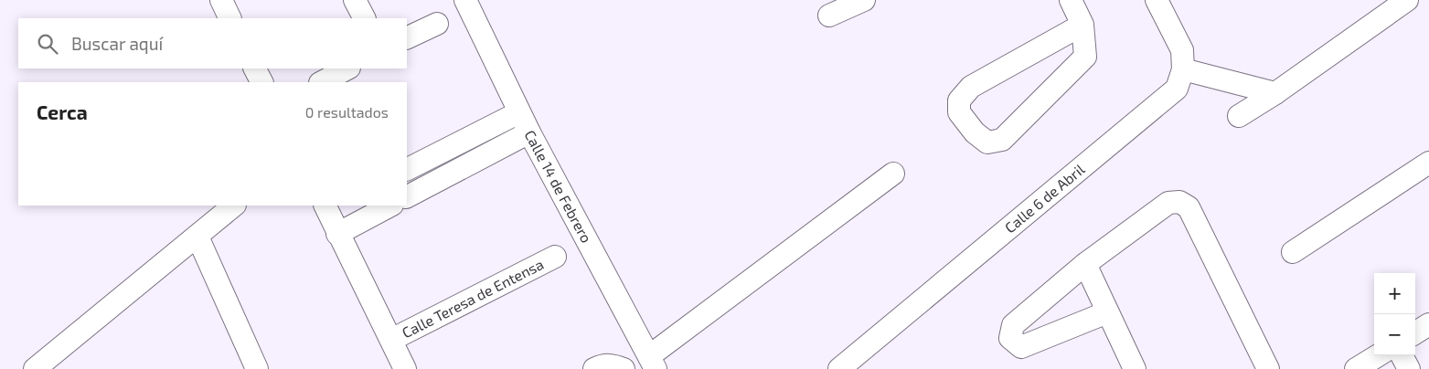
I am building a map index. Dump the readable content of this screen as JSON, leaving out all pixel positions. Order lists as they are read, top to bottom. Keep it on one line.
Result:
{"streets":{"street":["Calle 14 de Febrero","Calle 6 de Abril","Calle Teresa de Entensa"]},"page":{"search":"Buscar aquí","heading":["Cerca","0 resultados"],"map_buttons":["+","−"]}}
